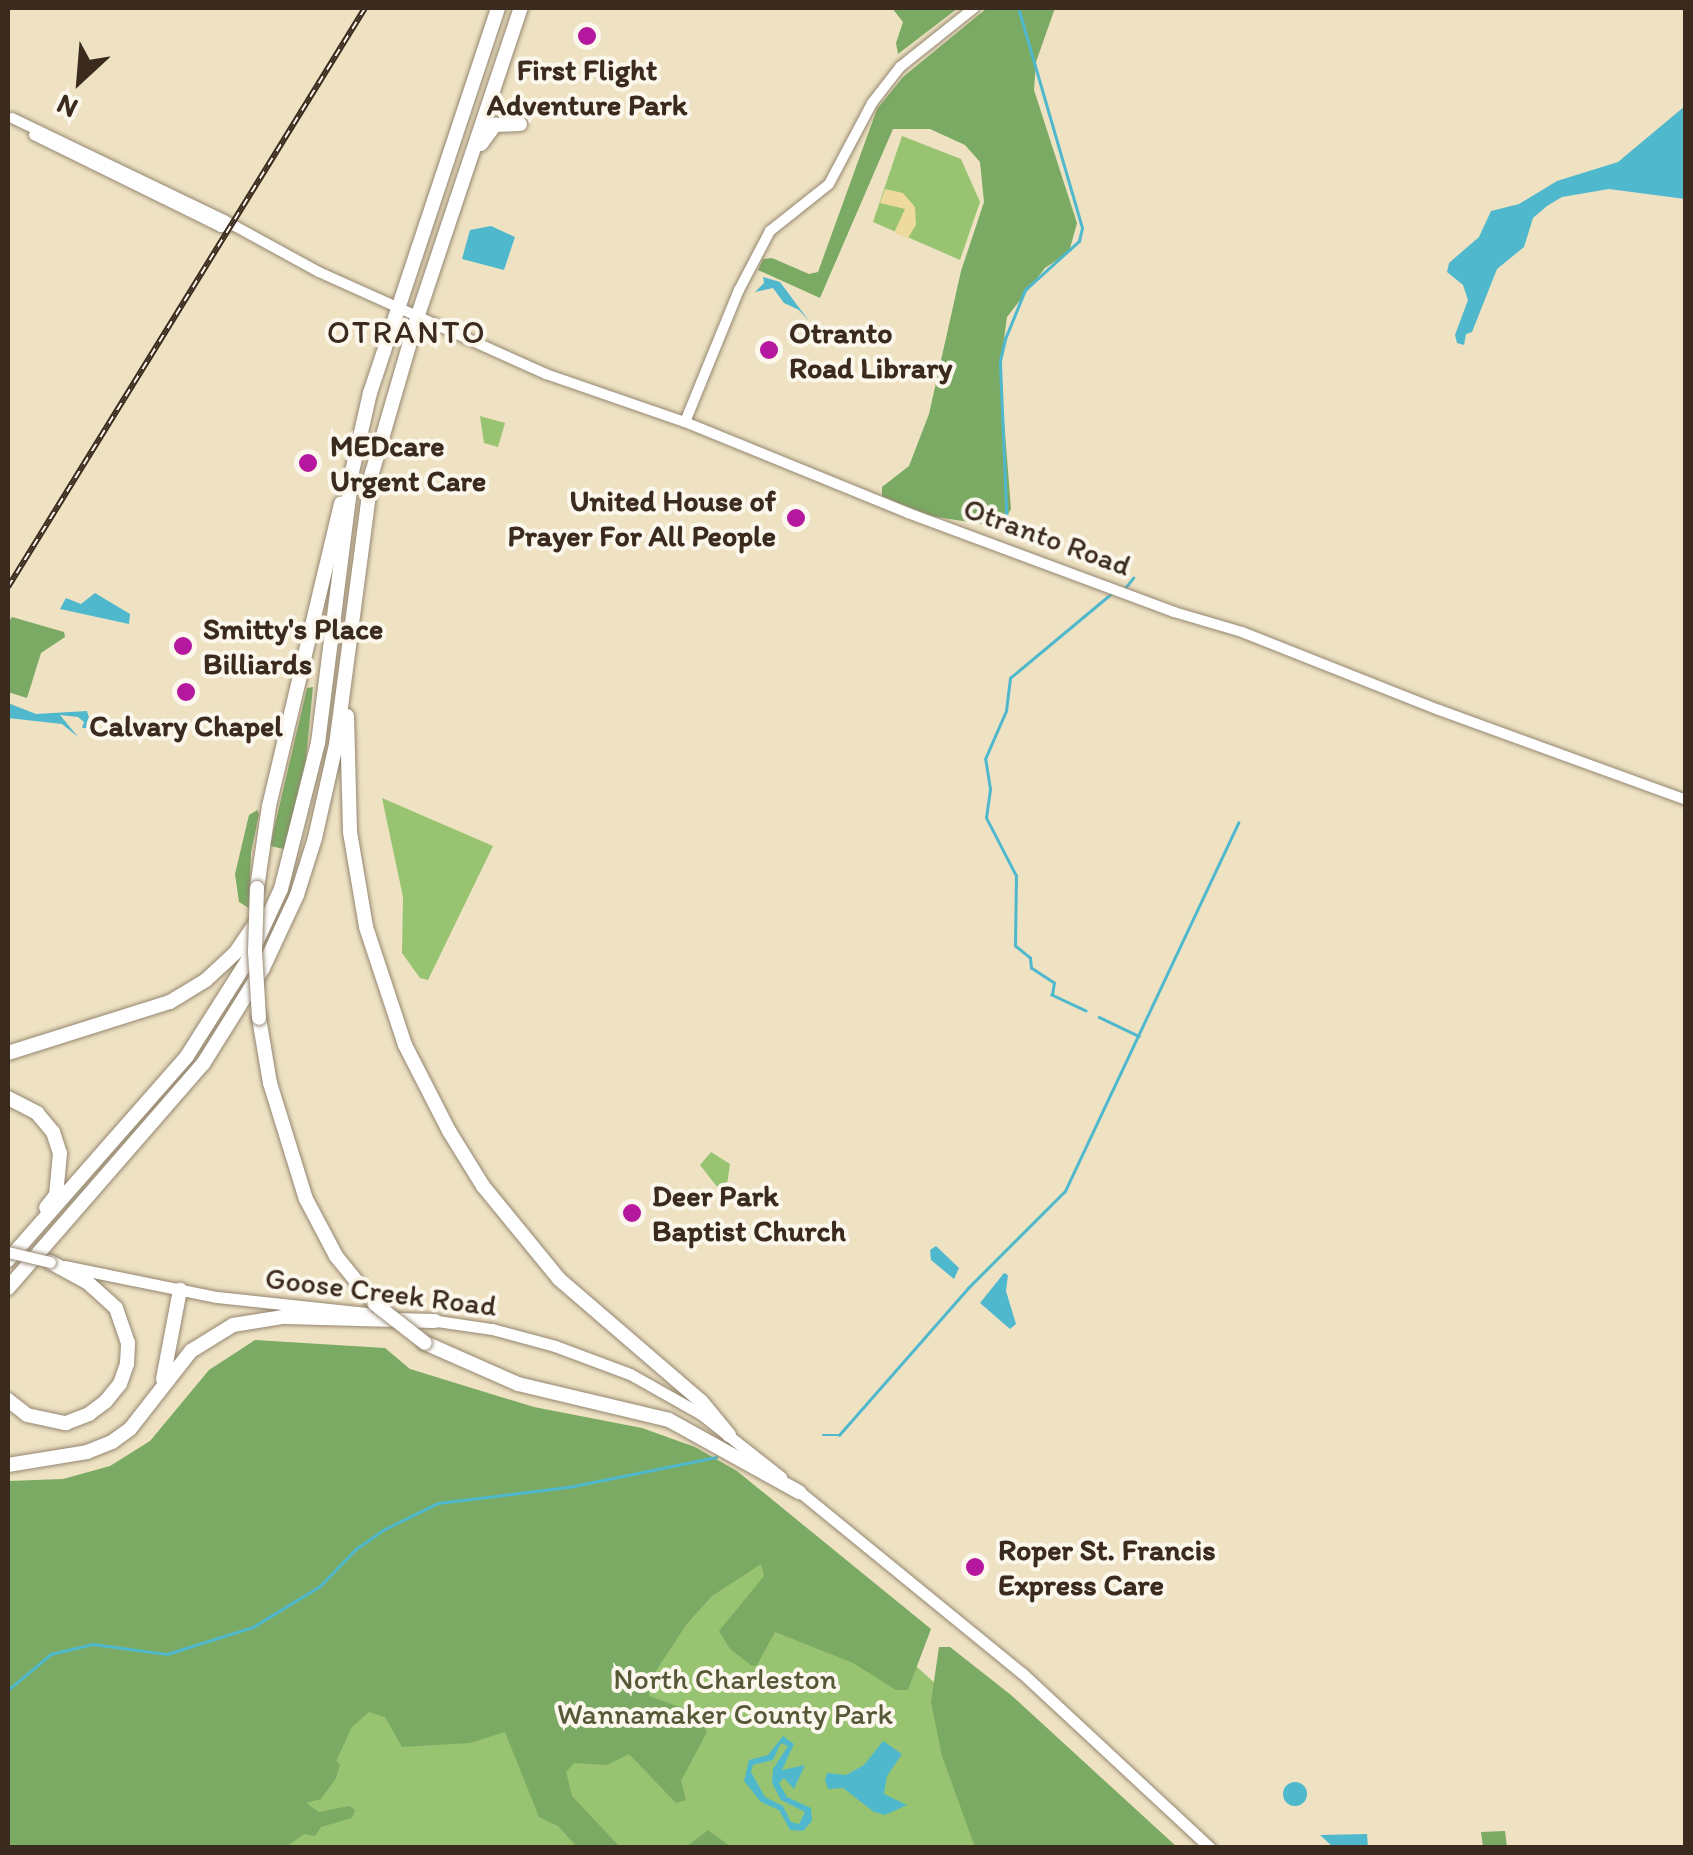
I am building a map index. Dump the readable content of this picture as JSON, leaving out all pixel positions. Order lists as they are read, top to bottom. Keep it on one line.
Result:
{"streets":{"main road":["Goose Creek Road"],"street":["Otranto Road"]},"districts":["OTRANTO"],"parks":["North Charleston Wannamaker County Park"],"places":["First Flight Adventure Park","Otranto Road Library","MEDcare Urgent Care","United House of Prayer For All People","Smitty's Place Billiards","Calvary Chapel","Deer Park Baptist Church","Roper St. Francis Express Care"],"north":"bottom left"}
